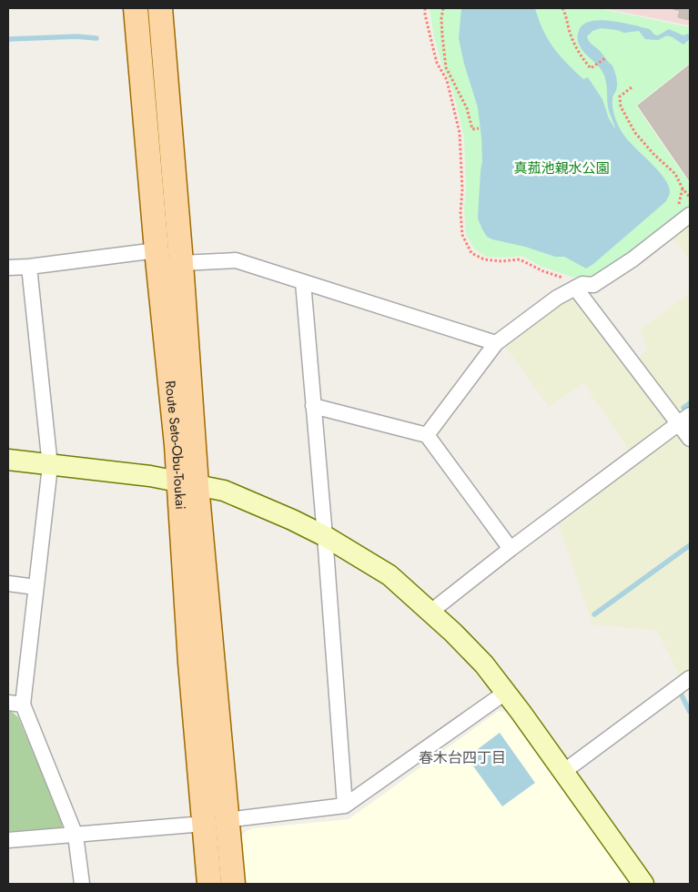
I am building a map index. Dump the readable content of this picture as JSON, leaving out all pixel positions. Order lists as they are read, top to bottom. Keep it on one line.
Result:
{"streets":{"main road":["Route Seto-Obu-Toukai"]},"districts":["春木台四丁目"],"parks":["真菰池親水公園"]}
